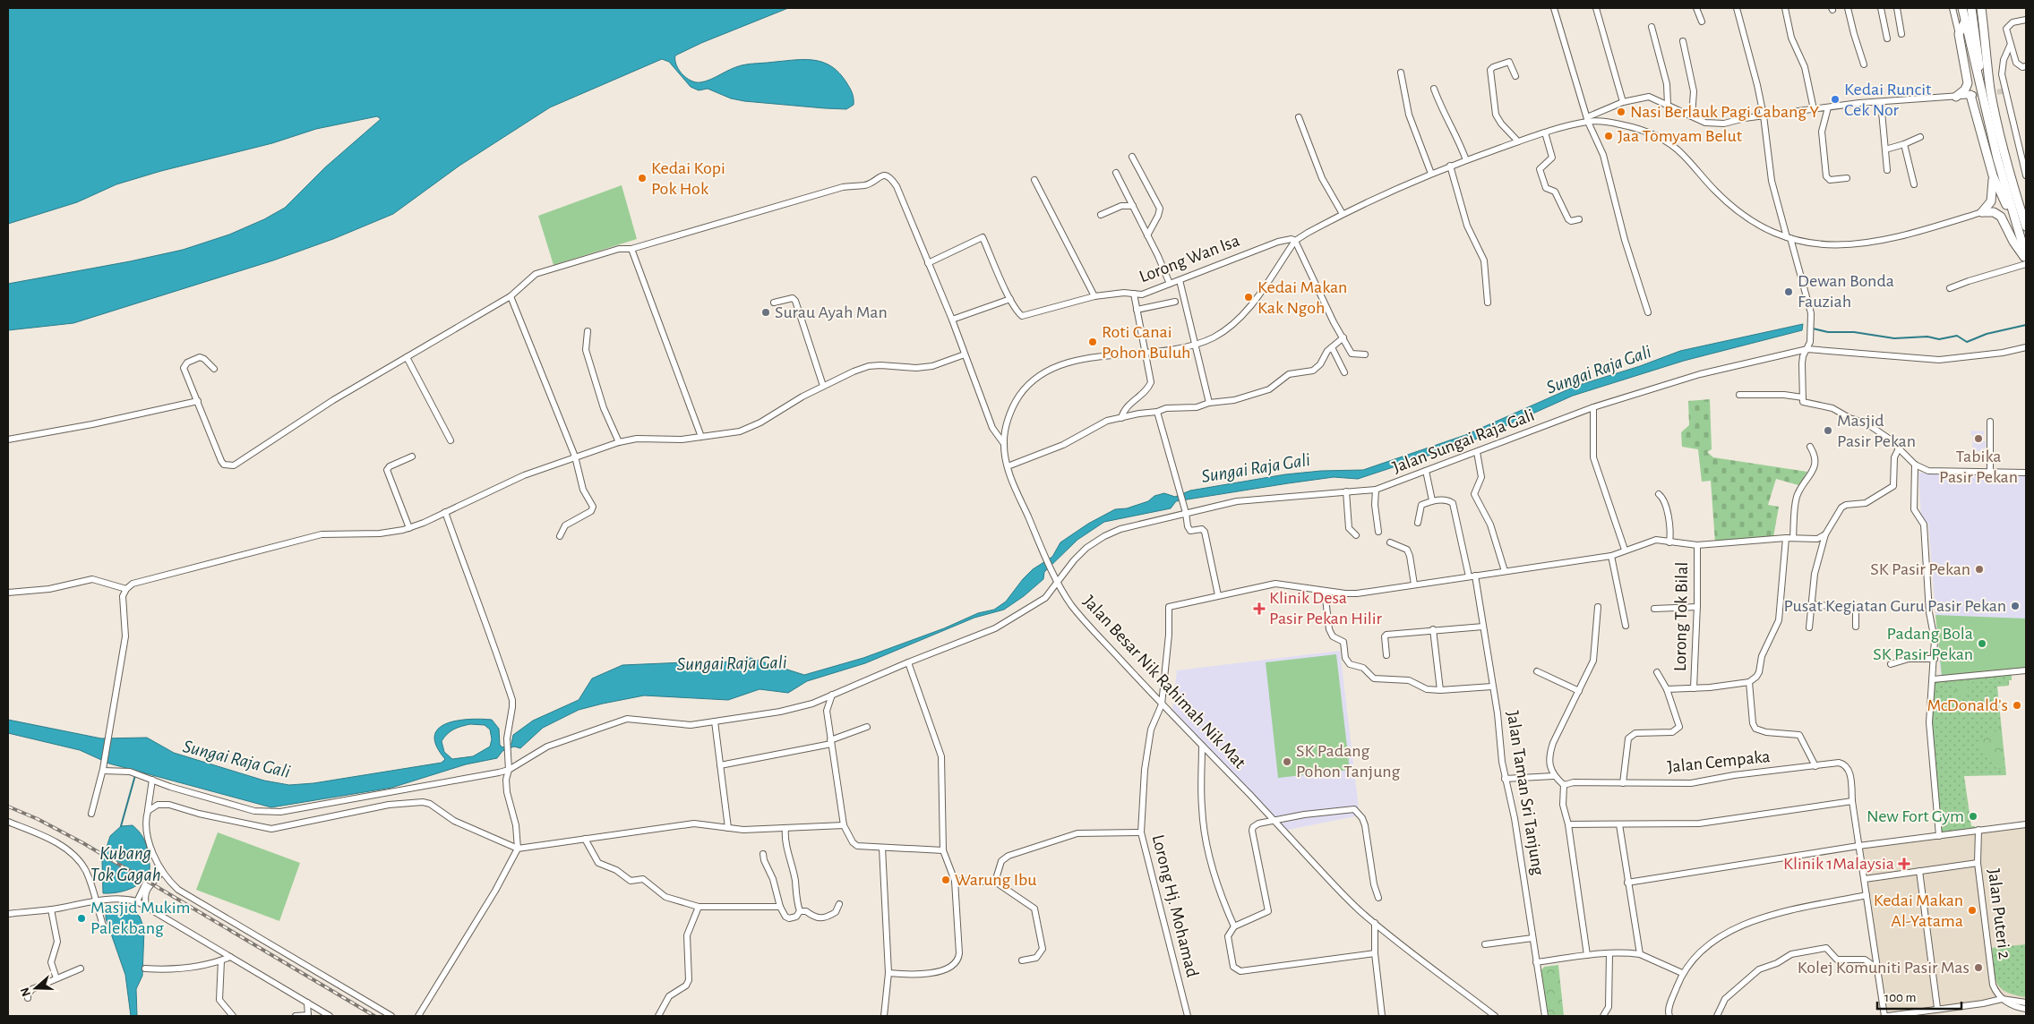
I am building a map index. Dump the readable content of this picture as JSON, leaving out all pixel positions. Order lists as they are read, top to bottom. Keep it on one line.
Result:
{"streets":{"street":["Lorong Wan Isa","Jalan Sungai Raja Gali","Lorong Tok Bilal","Jalan Besar Nik Rahimah Nik Mat","Jalan Cempaka","Jalan Taman Sri Tanjung","Lorong Hj. Mohamad","Jalan Puteri 2"]},"crossings":[["Lorong Wan Isa","Jalan Besar Nik Rahimah Nik Mat"],["Jalan Sungai Raja Gali","Jalan Besar Nik Rahimah Nik Mat"],["Lorong Tok Bilal","Lorong Hj. Mohamad"],["Jalan Besar Nik Rahimah Nik Mat","Lorong Hj. Mohamad"],["Jalan Taman Sri Tanjung","Lorong Hj. Mohamad"]],"water":["Sungai Raja Gali","Kubang Tok Gagah"],"places":{"other":["Kedai Runcit Cek Nor","Nasi Berlauk Pagi Cabang Y","Jaa Tomyam Belut","Kedai Kopi Pok Hok","Dewan Bonda Fauziah","Kedai Makan Kak Ngoh","Surau Ayah Man","Roti Canai Pohon Buluh","Masjid Pasir Pekan","Tabika Pasir Pekan","SK Pasir Pekan","Pusat Kegiatan Guru Pasir Pekan","Padang Bola SK Pasir Pekan","McDonald's","SK Padang Pohon Tanjung","New Fort Gym","Warung Ibu","Kedai Makan Al-Yatama","Masjid Mukim Palekbang","Kolej Komuniti Pasir Mas"],"health":["Klinik Desa Pasir Pekan Hilir","Klinik 1Malaysia"]},"scale_bar":"100 m","north":"left"}
